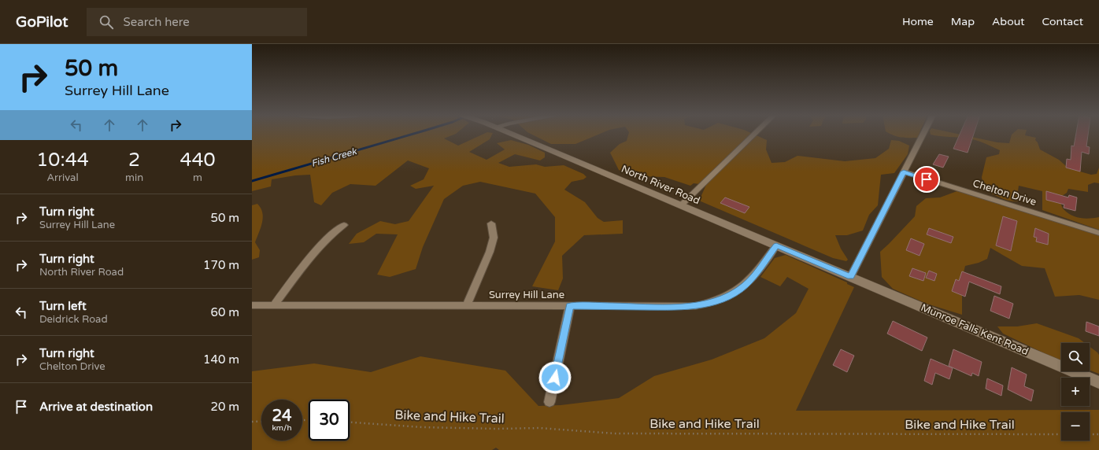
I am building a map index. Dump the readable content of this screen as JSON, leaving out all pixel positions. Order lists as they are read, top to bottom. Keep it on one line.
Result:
{"streets":{"street":["North River Road","Chelton Drive","Surrey Hill Lane","Munroe Falls Kent Road"],"path":["Bike and Hike Trail"]},"crossings":[["North River Road","Surrey Hill Lane"],["North River Road","Munroe Falls Kent Road"]],"water":["Fish Creek"],"page":{"header":"GoPilot","search":"Search here","nav":["Home","Map","About","Contact"],"turn":["50 m","Surrey Hill Lane"],"eta":["10:44","Arrival","2","min","440","m"],"list":[{"name":"Turn right","note":"Surrey Hill Lane","value":"50 m"},{"name":"Turn right","note":"North River Road","value":"170 m"},{"name":"Turn left","note":"Deidrick Road","value":"60 m"},{"name":"Turn right","note":"Chelton Drive","value":"140 m"},{"name":"Arrive at destination","value":"20 m"}],"map_buttons":["+","−"],"speed":"24 km/h","limit":"30"}}
